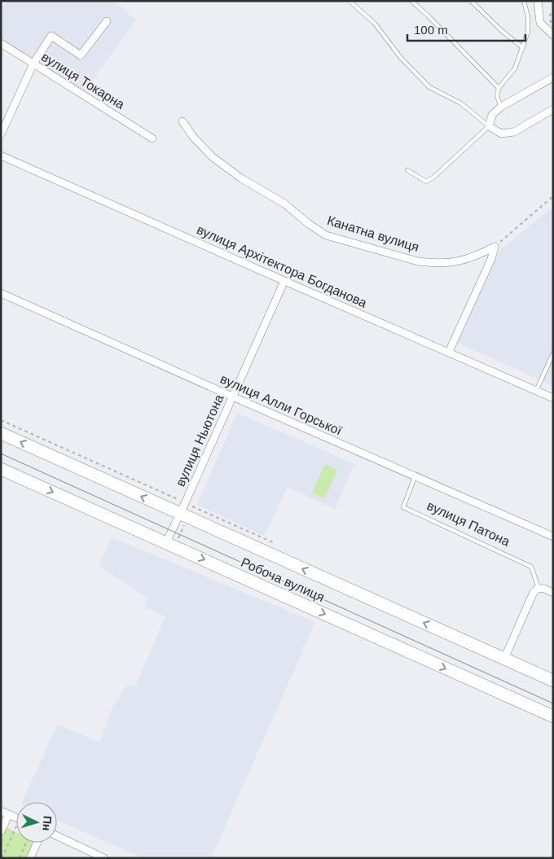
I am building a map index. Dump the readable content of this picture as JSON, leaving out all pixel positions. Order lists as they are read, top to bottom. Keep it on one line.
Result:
{"streets":{"main road":["Робоча вулиця"],"street":["вулиця Токарна","Канатна вулиця","вулиця Архітектора Богданова","вулиця Алли Горської","вулиця Ньютона"],"lane":["вулиця Патона"]},"crossings":[["вулиця Архітектора Богданова","вулиця Ньютона"],["вулиця Алли Горської","вулиця Ньютона"],["вулиця Алли Горської","вулиця Патона"],["вулиця Ньютона","Робоча вулиця"]],"scale_bar":"100 m","north":"right"}
